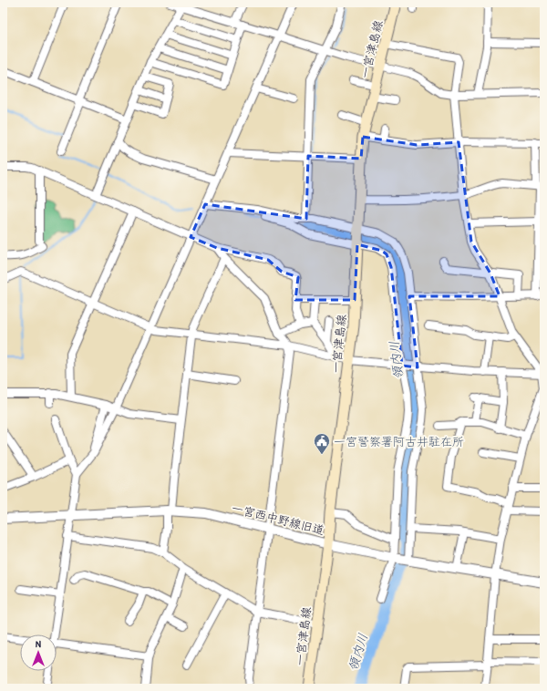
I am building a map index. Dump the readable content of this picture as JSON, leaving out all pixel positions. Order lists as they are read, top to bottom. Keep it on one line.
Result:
{"streets":{"main road":["一宮津島線"],"street":["一宮西中野線旧道"]},"crossings":[["一宮津島線","一宮西中野線旧道"]],"water":["領内川"],"places":{"public building":["一宮警察署阿古井駐在所"]},"north":"top"}
